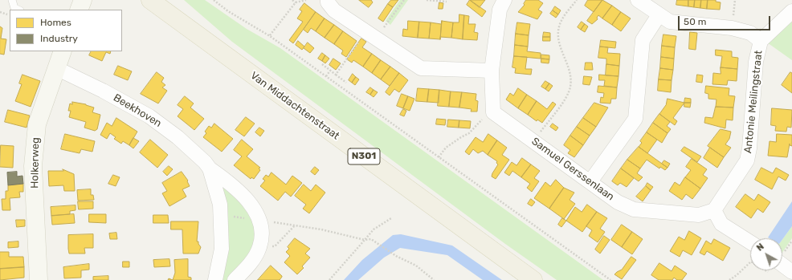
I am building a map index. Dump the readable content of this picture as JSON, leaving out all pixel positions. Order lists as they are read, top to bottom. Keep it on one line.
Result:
{"streets":{"main road":["Van Middachtenstraat","N301"],"street":["Antonie Meilingstraat","Beekhoven","Holkerweg","Samuel Gerssenlaan"]},"crossings":[["Antonie Meilingstraat","Samuel Gerssenlaan"],["Beekhoven","Holkerweg"]],"legend":["Homes","Industry"],"scale_bar":"50 m","north":"top left"}
